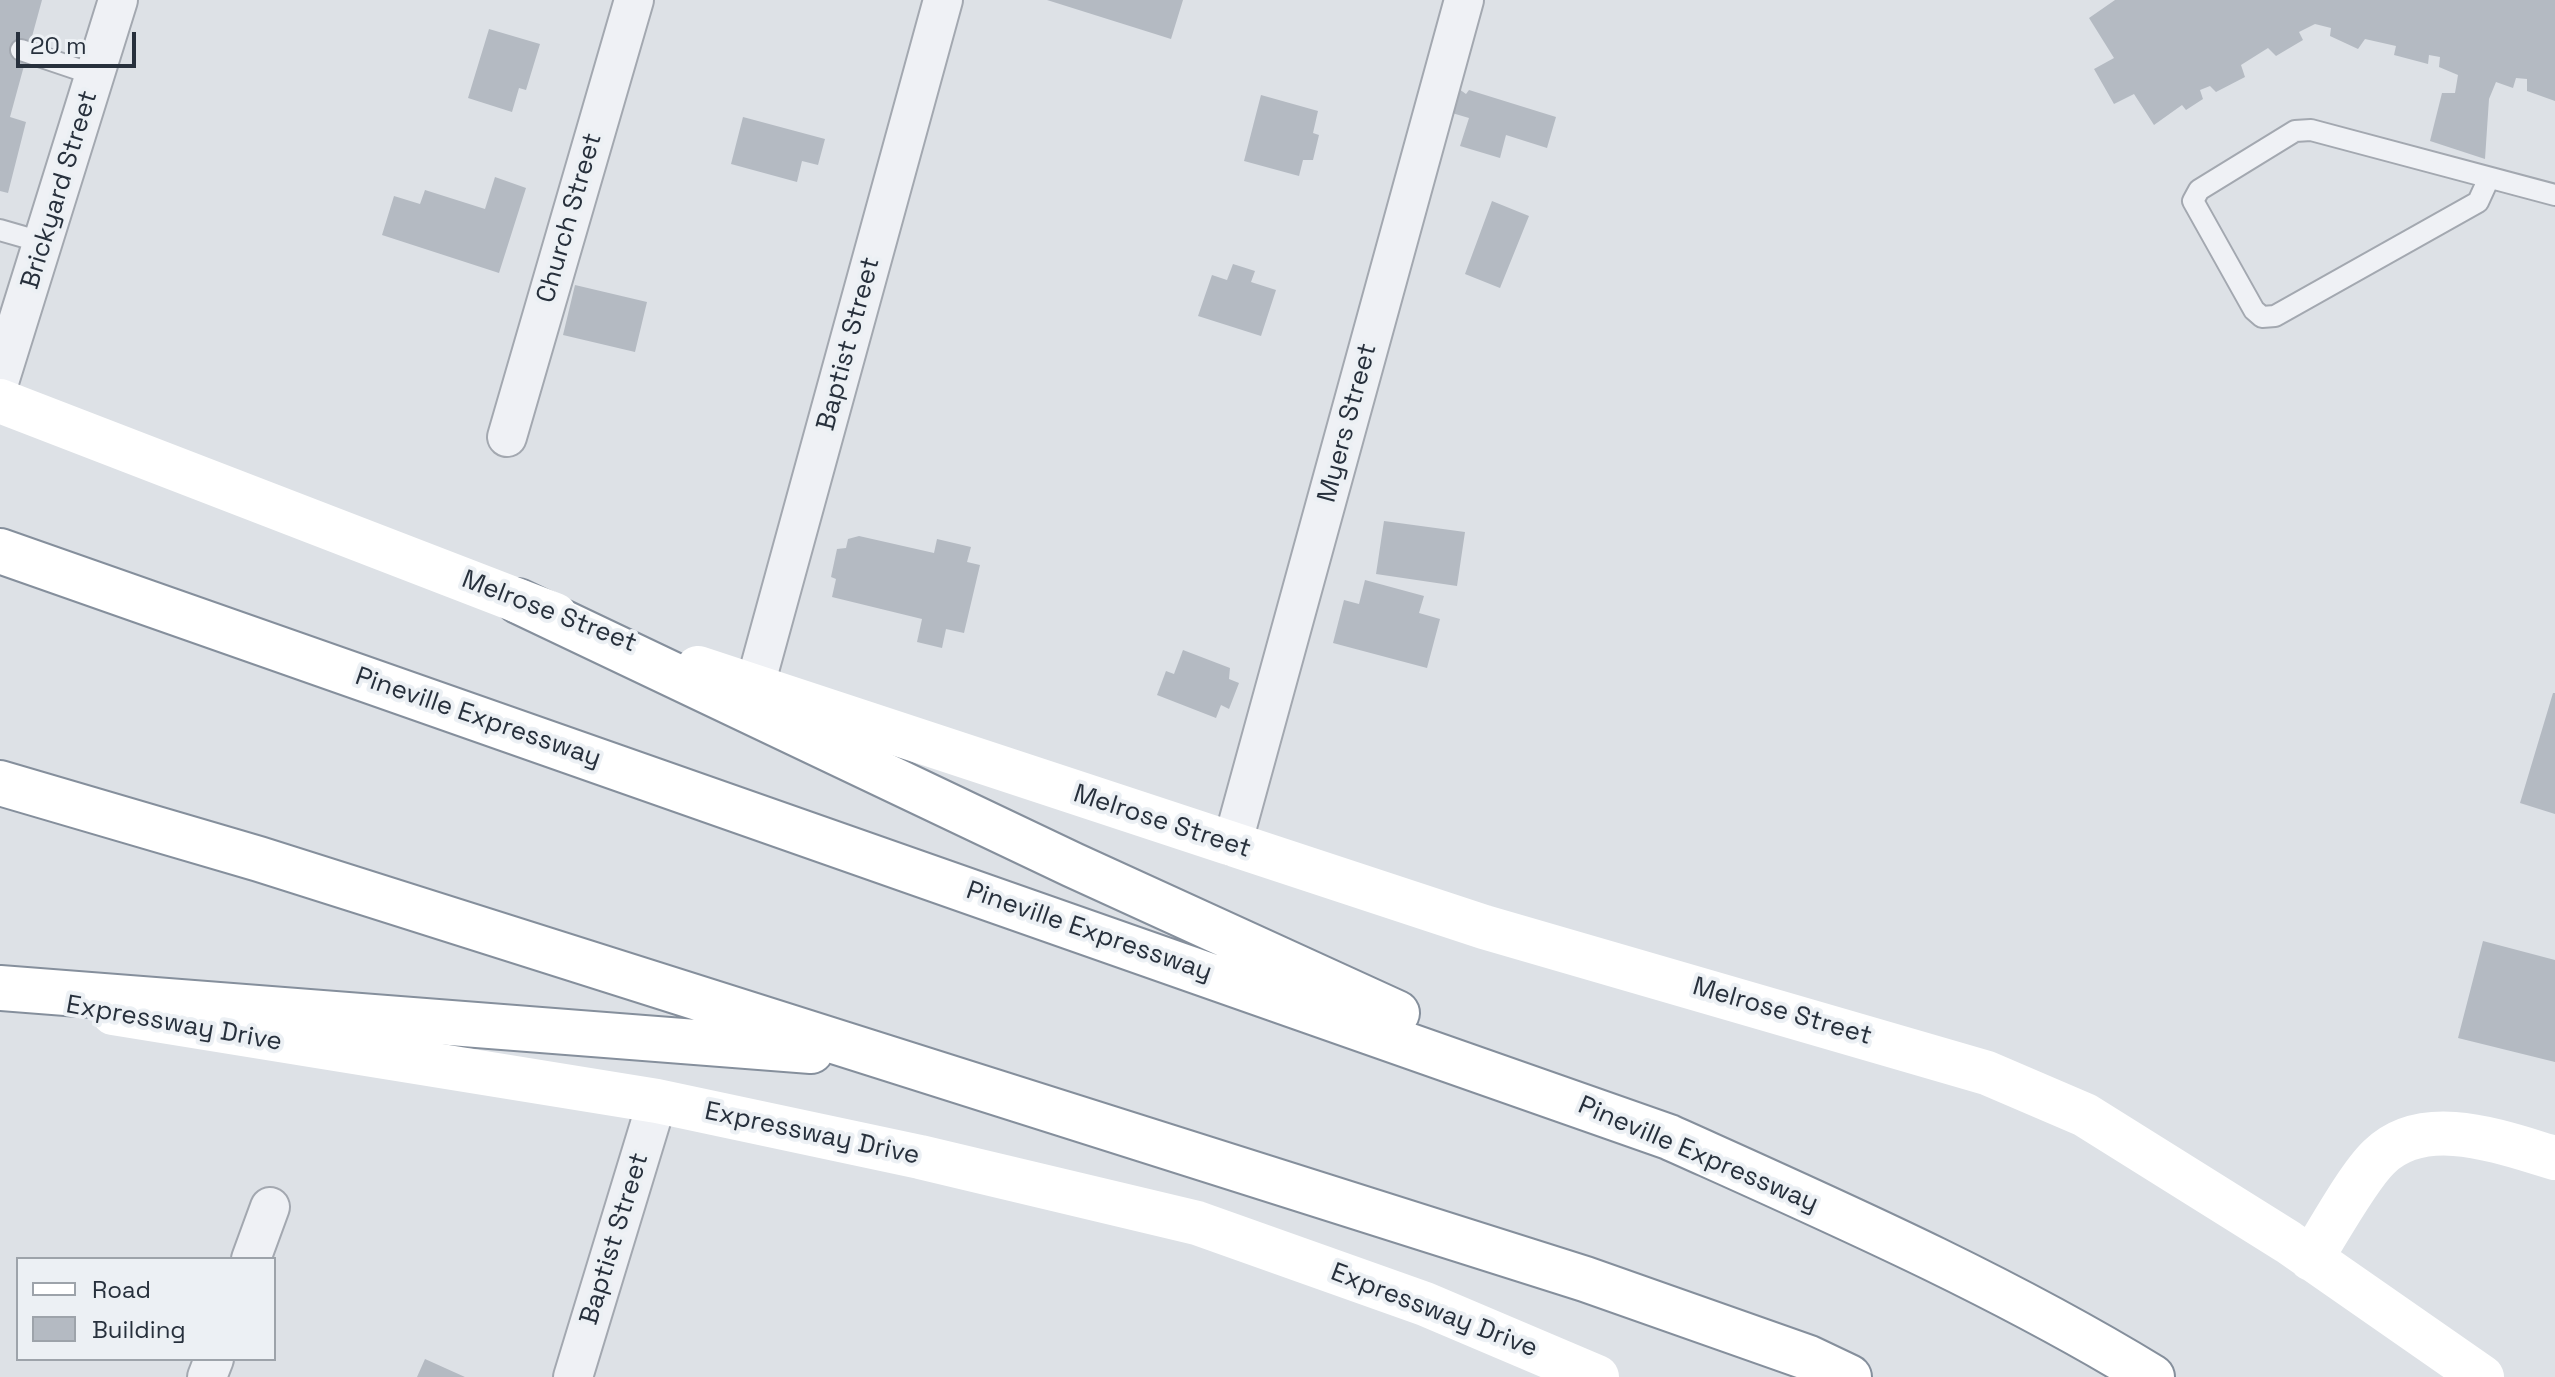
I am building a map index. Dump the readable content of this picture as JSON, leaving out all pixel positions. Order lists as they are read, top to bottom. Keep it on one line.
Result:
{"streets":{"main road":["Melrose Street","Pineville Expressway","Expressway Drive"],"street":["Brickyard Street","Church Street","Baptist Street","Myers Street"]},"crossings":[["Baptist Street","Melrose Street"],["Baptist Street","Expressway Drive"],["Myers Street","Melrose Street"]],"legend":["Road","Building"],"scale_bar":"20 m"}
